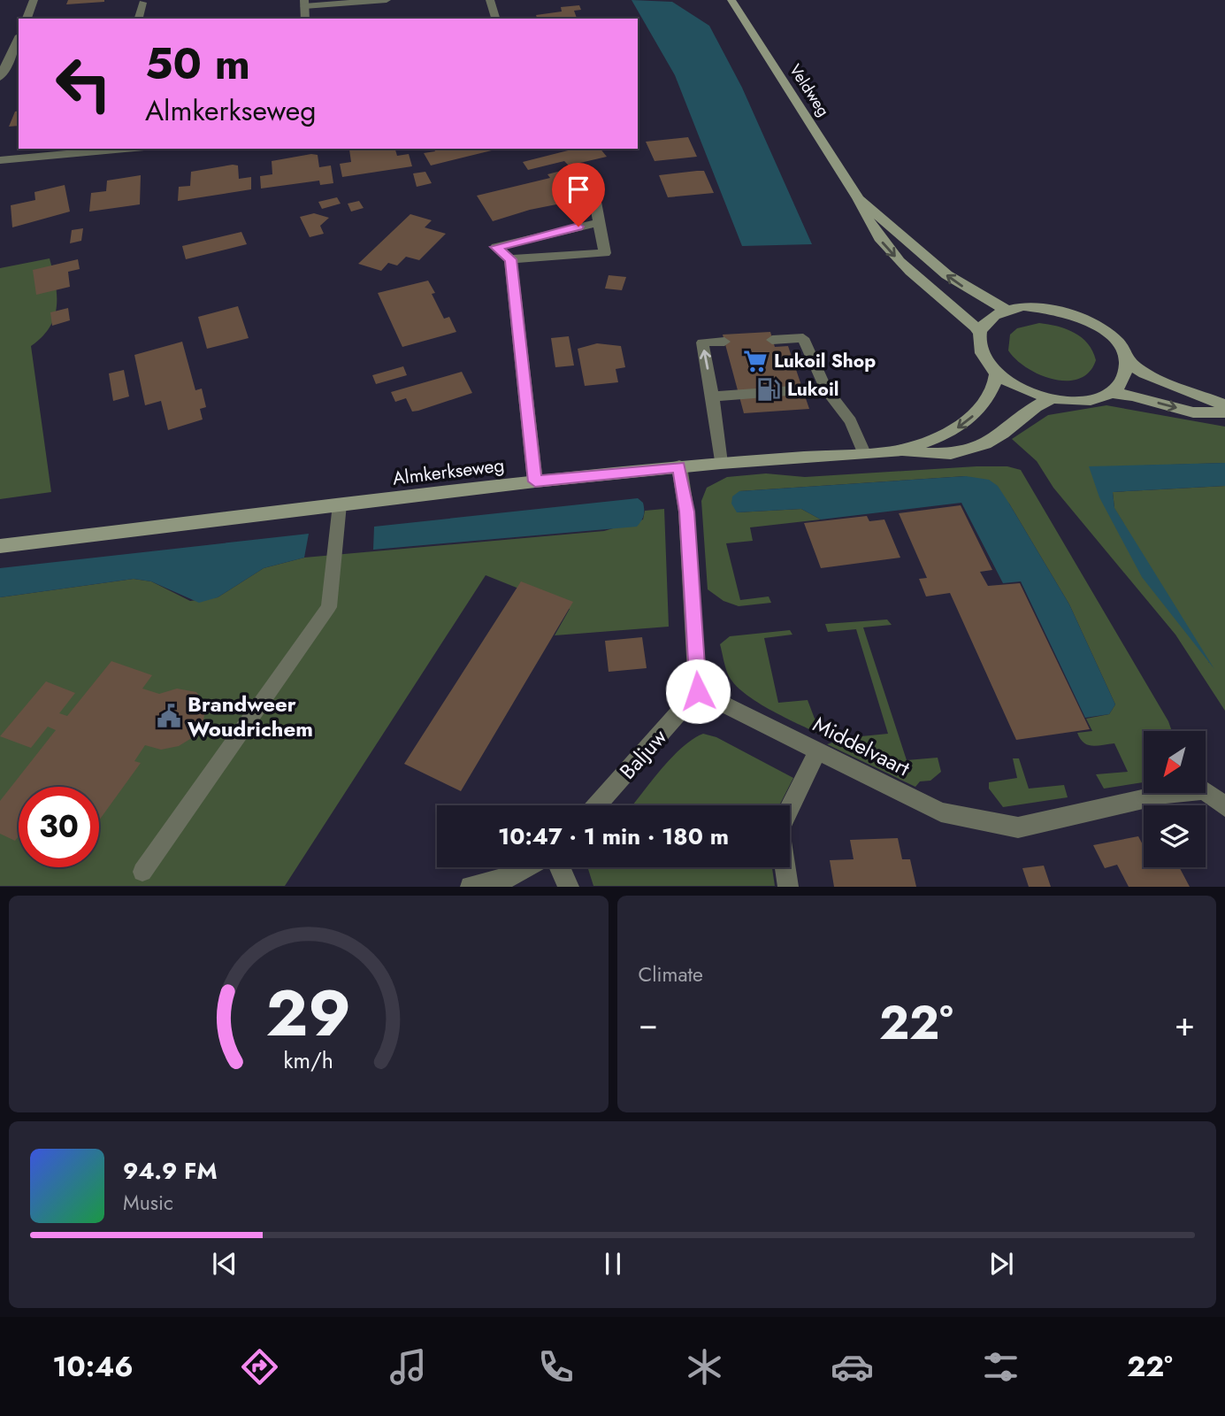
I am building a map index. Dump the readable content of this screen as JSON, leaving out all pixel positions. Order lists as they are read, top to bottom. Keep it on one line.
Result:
{"streets":{"street":["Veldweg","Almkerkseweg","Middelvaart","Baljuw"]},"crossings":[["Veldweg","Almkerkseweg"],["Middelvaart","Baljuw"]],"places":{"supermarket":["Lukoil Shop"],"fuel station":["Lukoil"],"public building":["Brandweer Woudrichem"]},"north":"bottom left","page":{"turn":["50 m","Almkerkseweg"],"limit":"30","trip":"10:47 · 1 min · 180 m","tile":"Climate","heat":["−","22°","+"],"song":["94.9 FM","Music"],"tabs":["10:46","22°"],"gauge":["29","km/h"]}}
